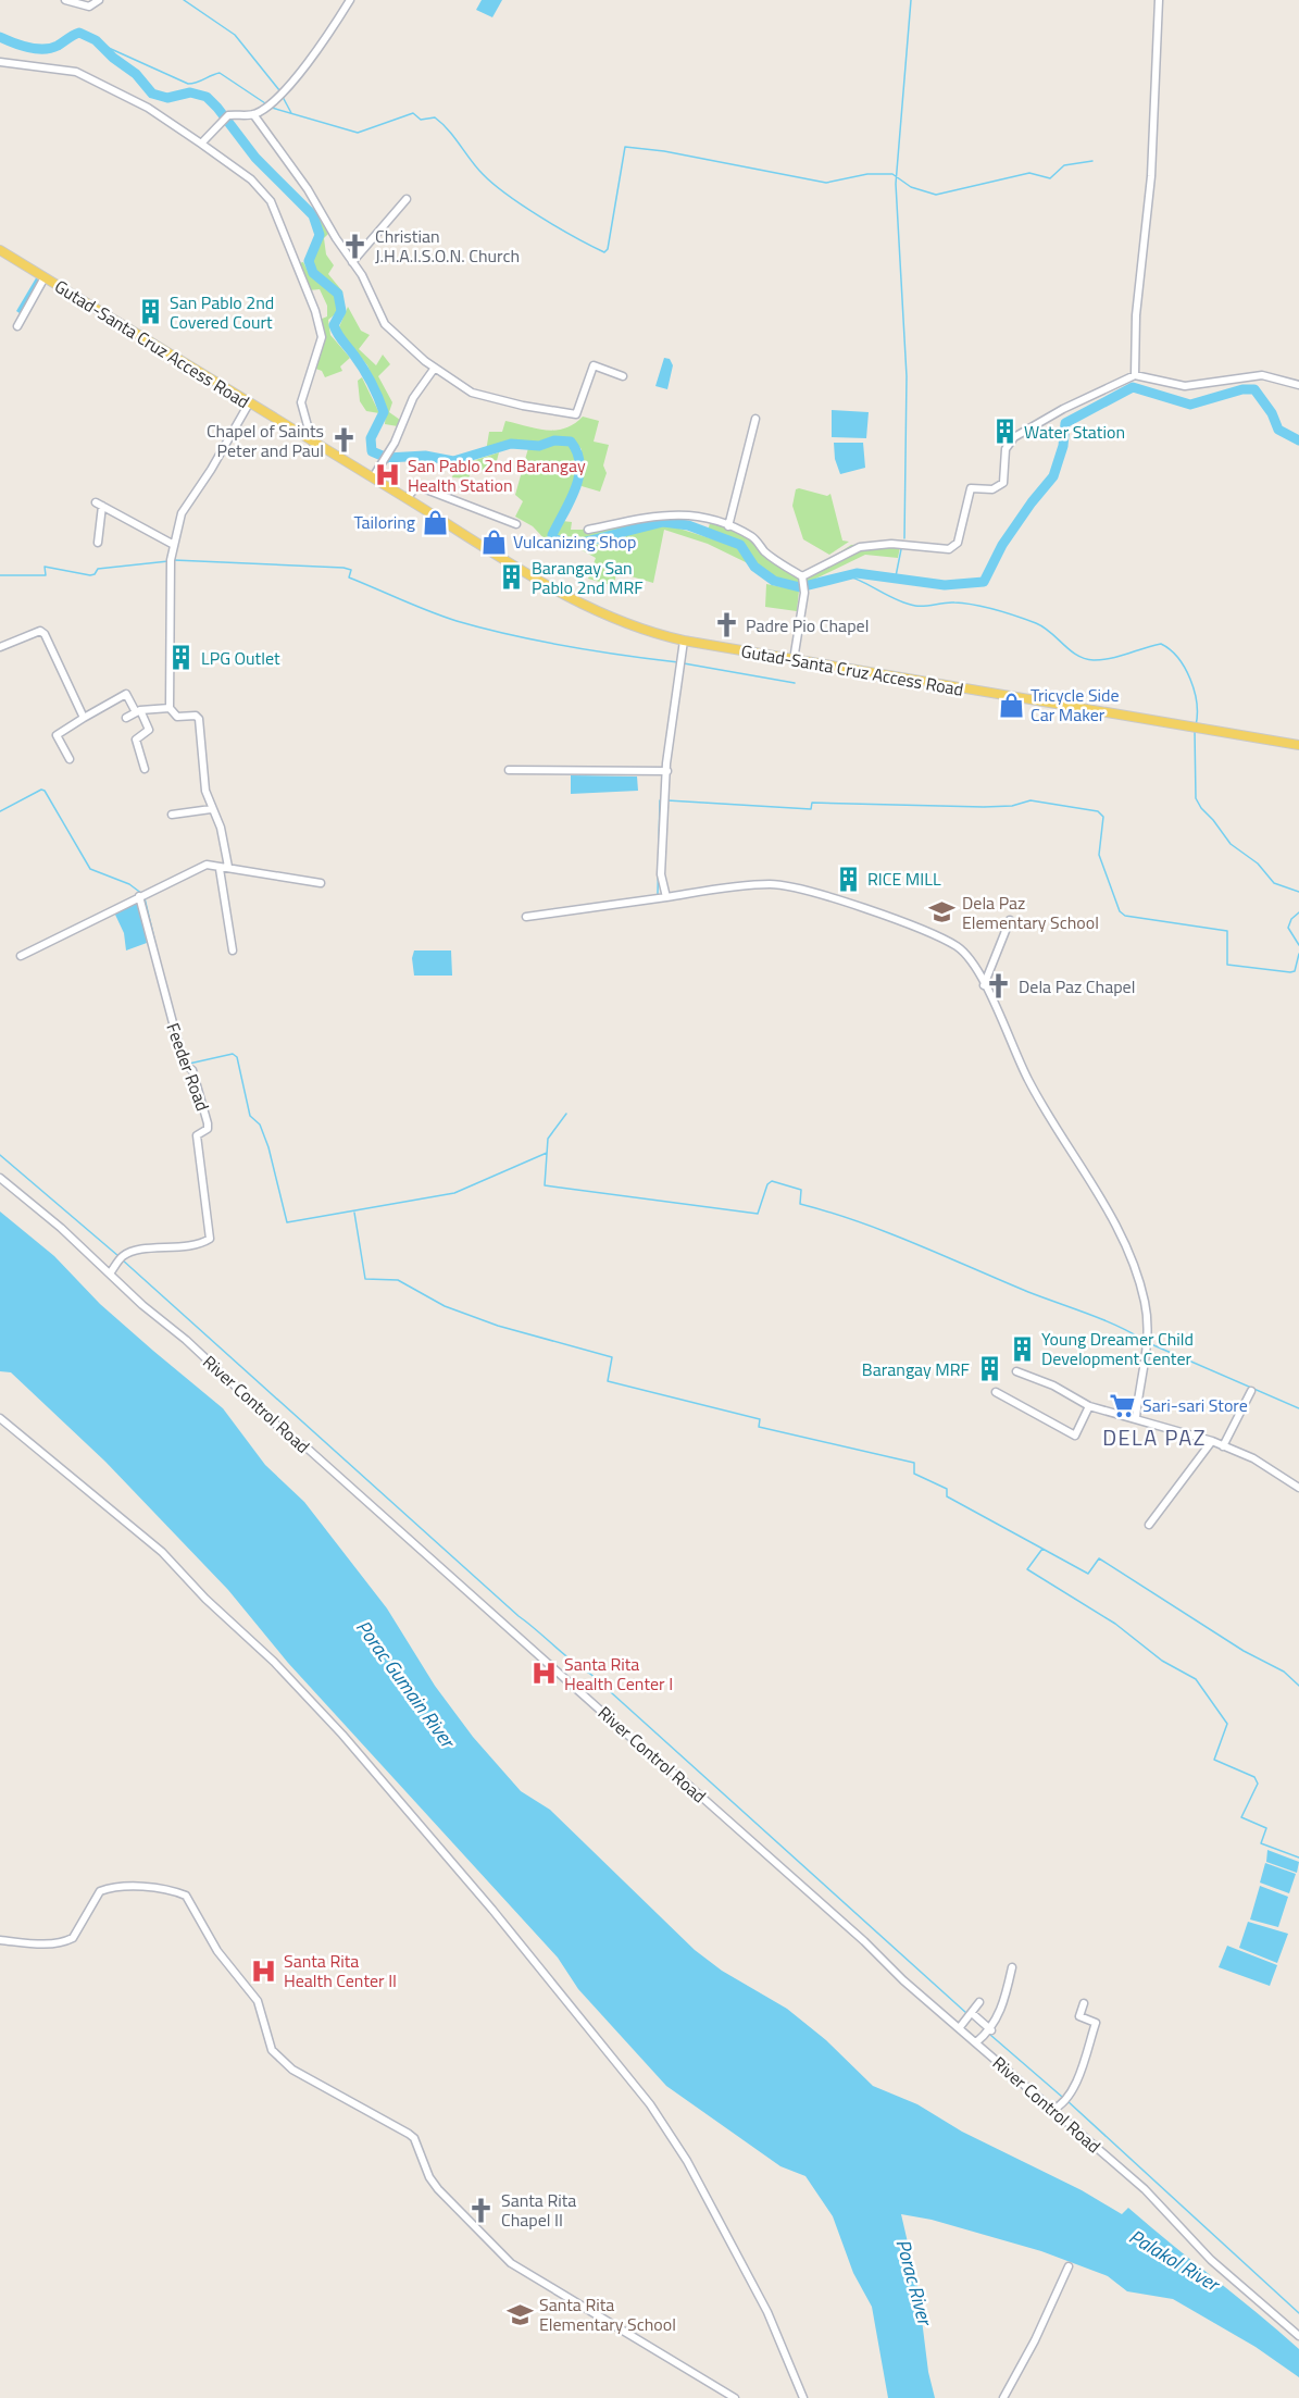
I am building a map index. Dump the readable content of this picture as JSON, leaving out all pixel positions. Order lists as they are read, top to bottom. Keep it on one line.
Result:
{"streets":{"main road":["Gutad-Santa Cruz Access Road"],"street":["Feeder Road","River Control Road"]},"crossings":[["Feeder Road","River Control Road"]],"districts":["DELA PAZ"],"water":["Porac Gumain River","Palakol River","Porac River"],"places":{"church":["Christian J.H.A.I.S.O.N. Church","Chapel of Saints Peter and Paul","Padre Pio Chapel","Dela Paz Chapel","Santa Rita Chapel II"],"building":["San Pablo 2nd Covered Court","Water Station","Barangay San Pablo 2nd MRF","LPG Outlet","RICE MILL","Young Dreamer Child Development Center","Barangay MRF"],"hospital":["San Pablo 2nd Barangay Health Station","Santa Rita Health Center I","Santa Rita Health Center II"],"shop":["Tailoring","Vulcanizing Shop","Tricycle Side Car Maker"],"school or university":["Dela Paz Elementary School","Santa Rita Elementary School"],"supermarket":["Sari-sari Store"]}}
